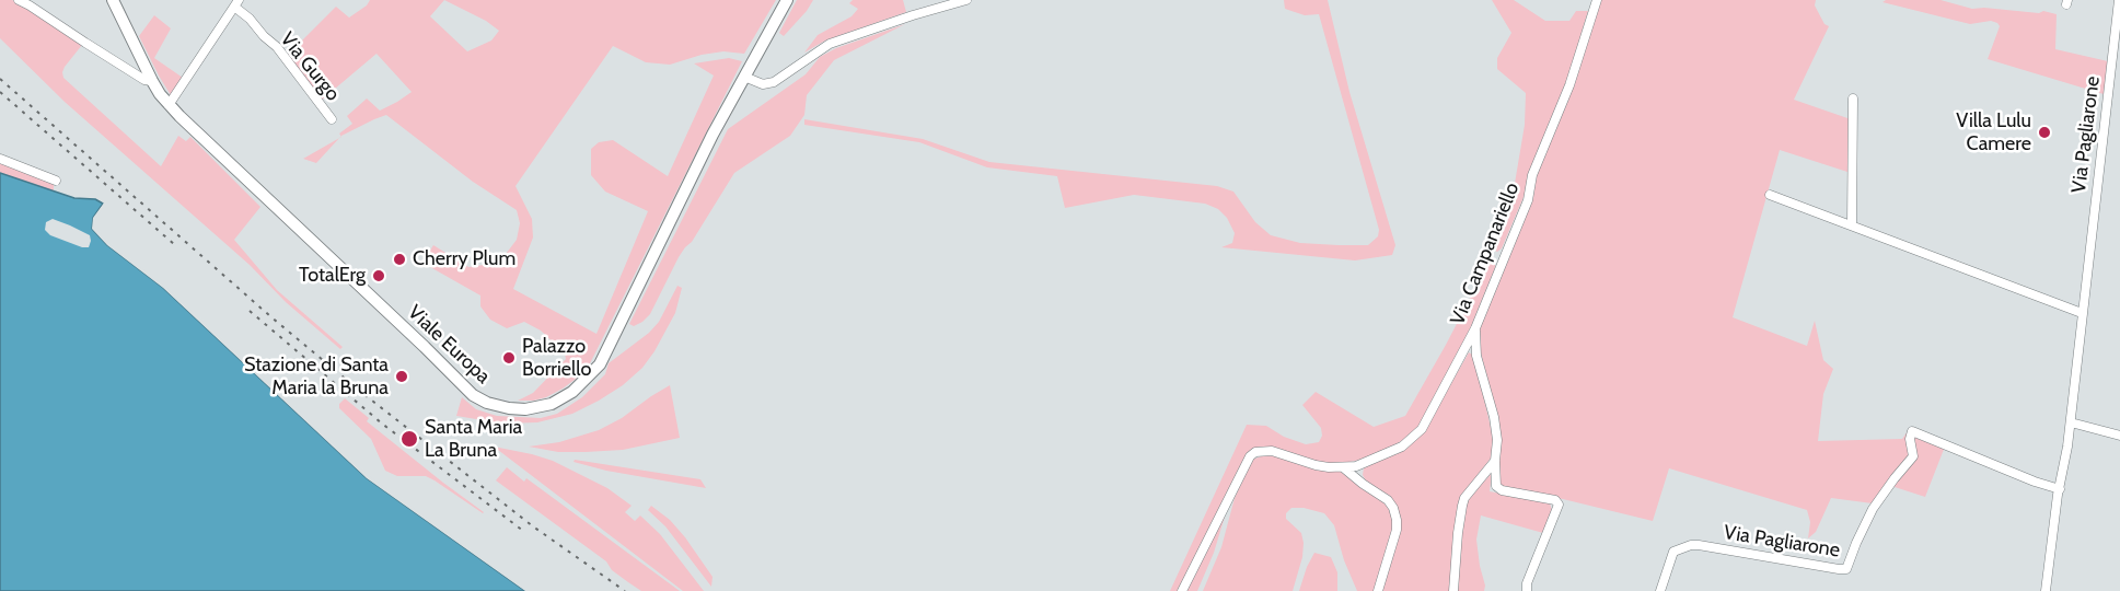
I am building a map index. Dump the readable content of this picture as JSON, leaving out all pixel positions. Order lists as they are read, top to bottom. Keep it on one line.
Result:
{"streets":{"street":["Via Gurgo","Via Pagliarone","Via Campanariello","Viale Europa"]},"crossings":[["Via Gurgo","Viale Europa"]],"places":["Villa Lulu Camere","Cherry Plum","TotalErg","Palazzo Borriello","Stazione di Santa Maria la Bruna","Santa Maria La Bruna"]}
